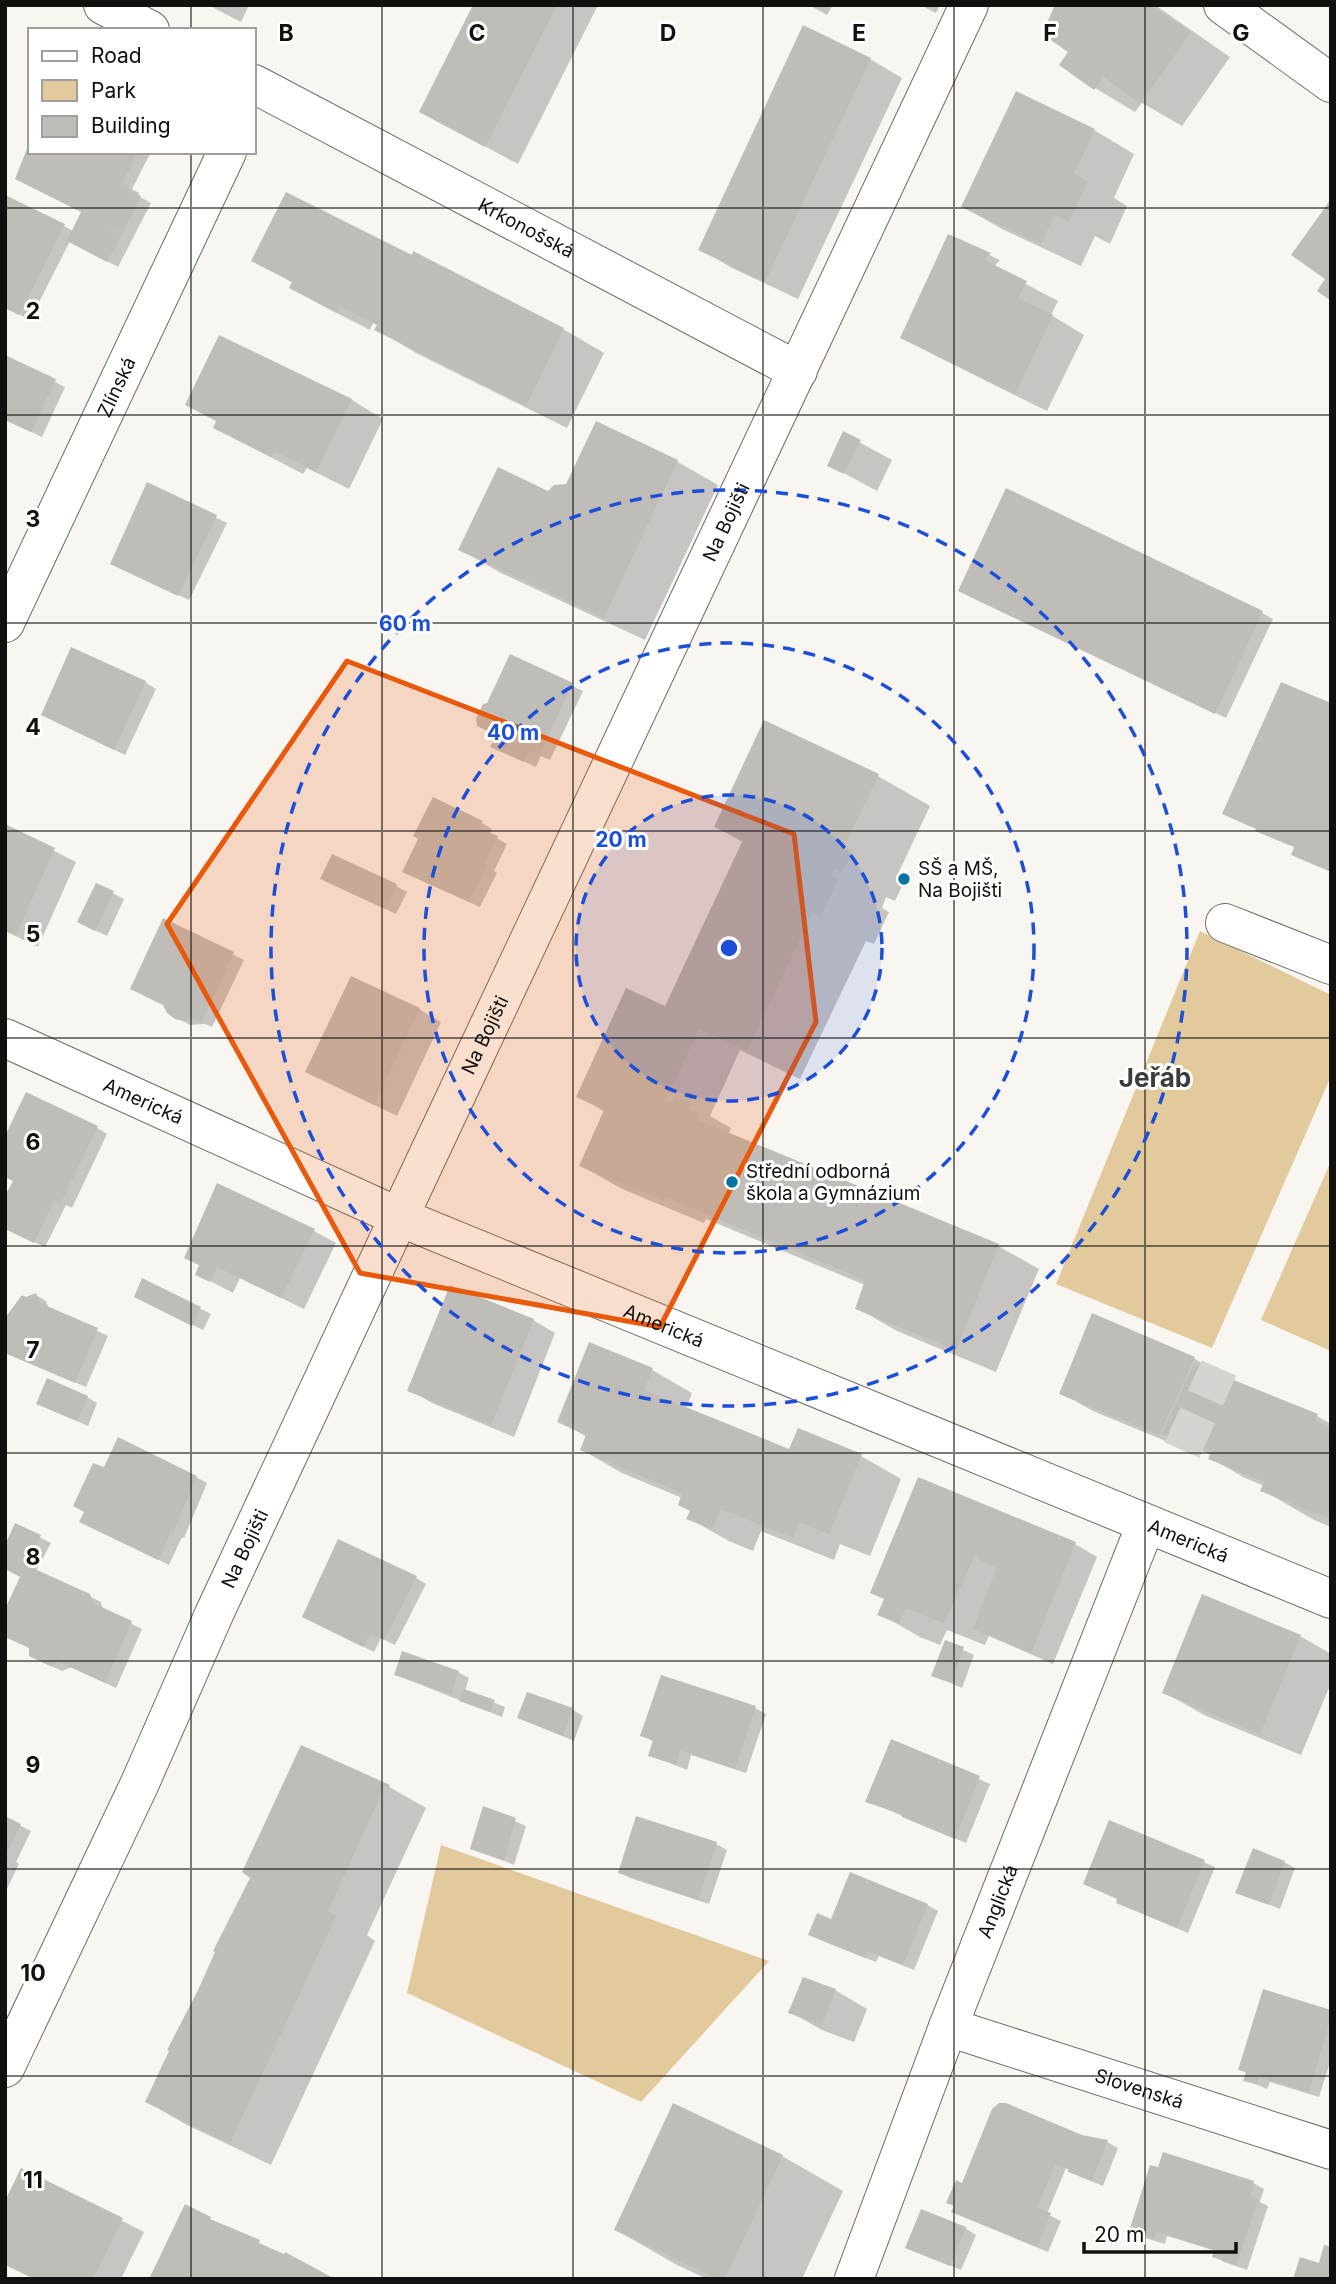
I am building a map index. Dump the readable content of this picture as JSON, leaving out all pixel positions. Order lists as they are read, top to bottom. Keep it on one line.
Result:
{"streets":{"street":["Krkonošská","Zlínská","Na Bojišti","Americká","Anglická","Slovenská"]},"crossings":[["Krkonošská","Na Bojišti"],["Na Bojišti","Americká"],["Americká","Anglická"],["Anglická","Slovenská"]],"districts":["Jeřáb"],"places":["SŠ a MŠ, Na Bojišti","Střední odborná škola a Gymnázium"],"legend":["Road","Park","Building"],"scale_bar":"20 m","grid":{"columns":["B","C","D","E","F","G"],"rows":["2","3","4","5","6","7","8","9","10","11"]},"rings":["60 m","40 m","20 m"]}
